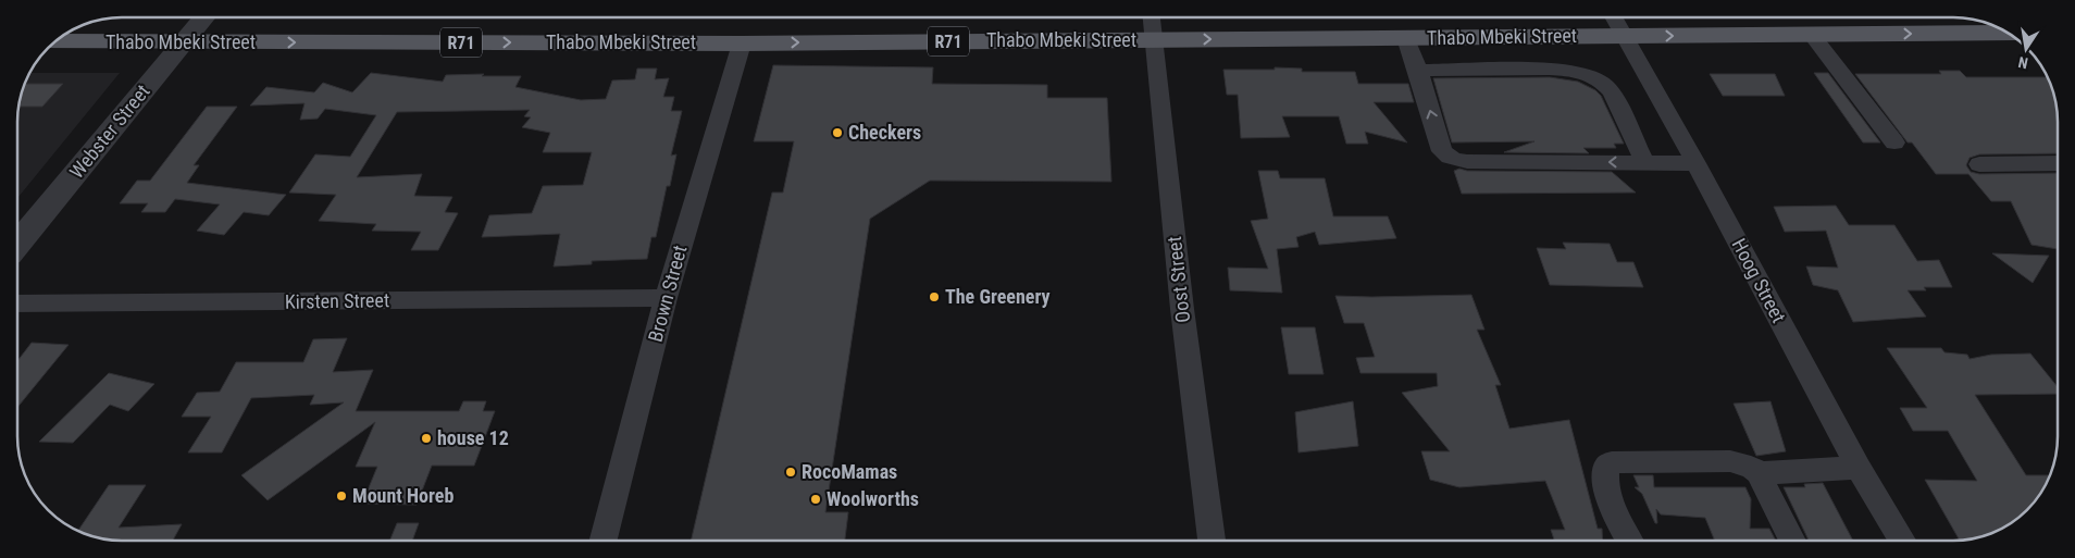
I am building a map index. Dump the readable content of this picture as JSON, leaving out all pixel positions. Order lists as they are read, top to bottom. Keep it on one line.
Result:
{"streets":{"main road":["Thabo Mbeki Street","R71"],"street":["Webster Street","Oost Street","Hoog Street","Brown Street","Kirsten Street"]},"crossings":[["Thabo Mbeki Street","Webster Street"],["Thabo Mbeki Street","Oost Street"],["Thabo Mbeki Street","Hoog Street"],["Thabo Mbeki Street","Brown Street"],["Brown Street","Kirsten Street"]],"one_way":["Thabo Mbeki Street"],"places":["Checkers","The Greenery","house 12","RocoMamas","Mount Horeb","Woolworths"],"north":"bottom"}
